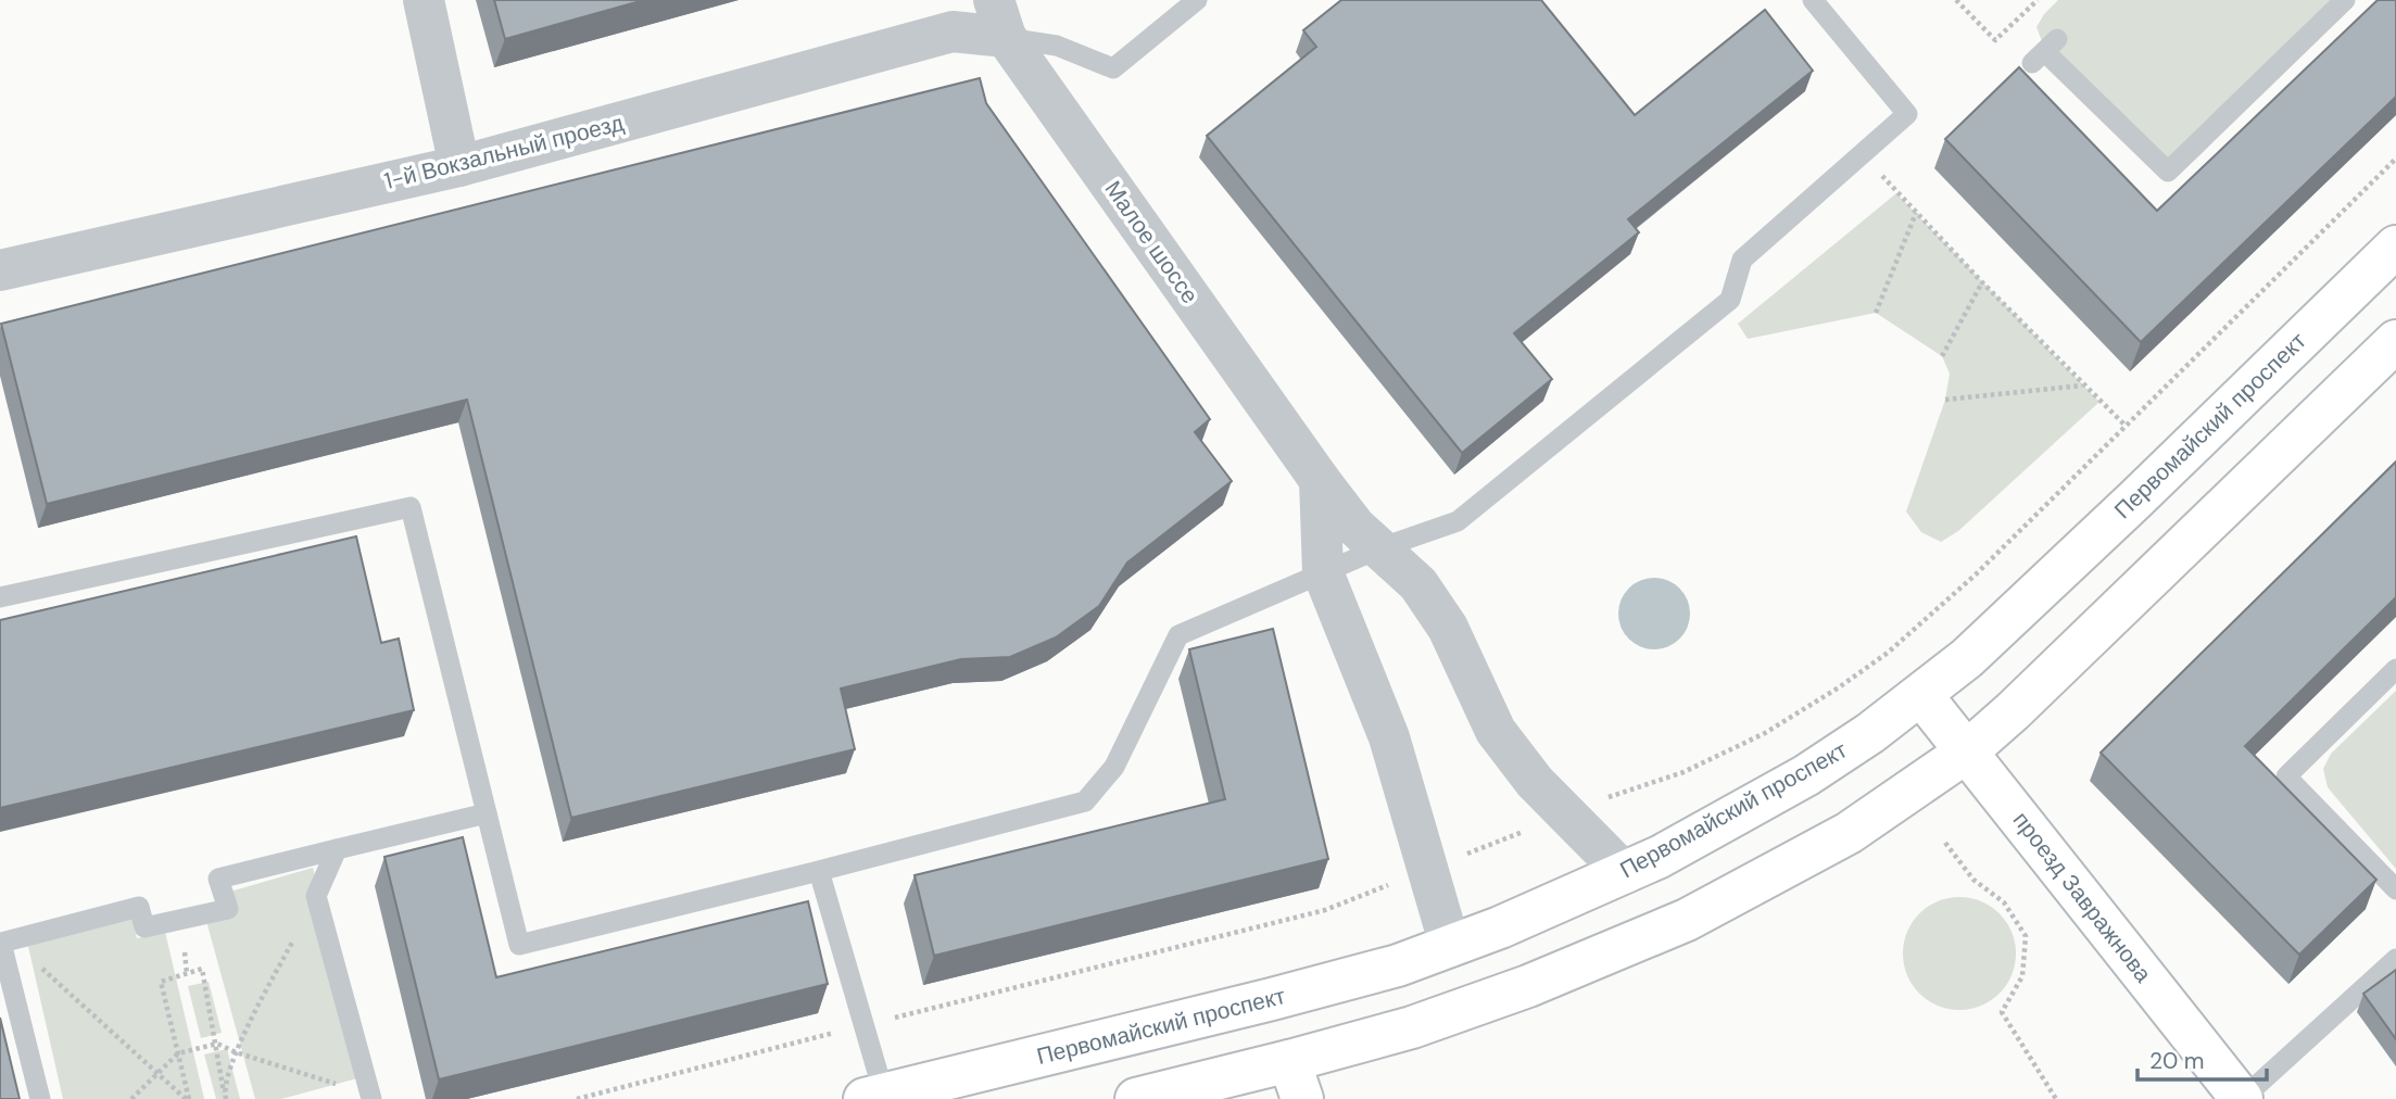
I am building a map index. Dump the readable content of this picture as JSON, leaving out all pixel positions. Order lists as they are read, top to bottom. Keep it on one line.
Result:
{"streets":{"main road":["Первомайский проспект","проезд Завражнова"],"street":["1-й Вокзальный проезд","Малое шоссе"]},"crossings":[["1-й Вокзальный проезд","Малое шоссе"],["Малое шоссе","Первомайский проспект"],["Первомайский проспект","проезд Завражнова"]],"scale_bar":"20 m"}
